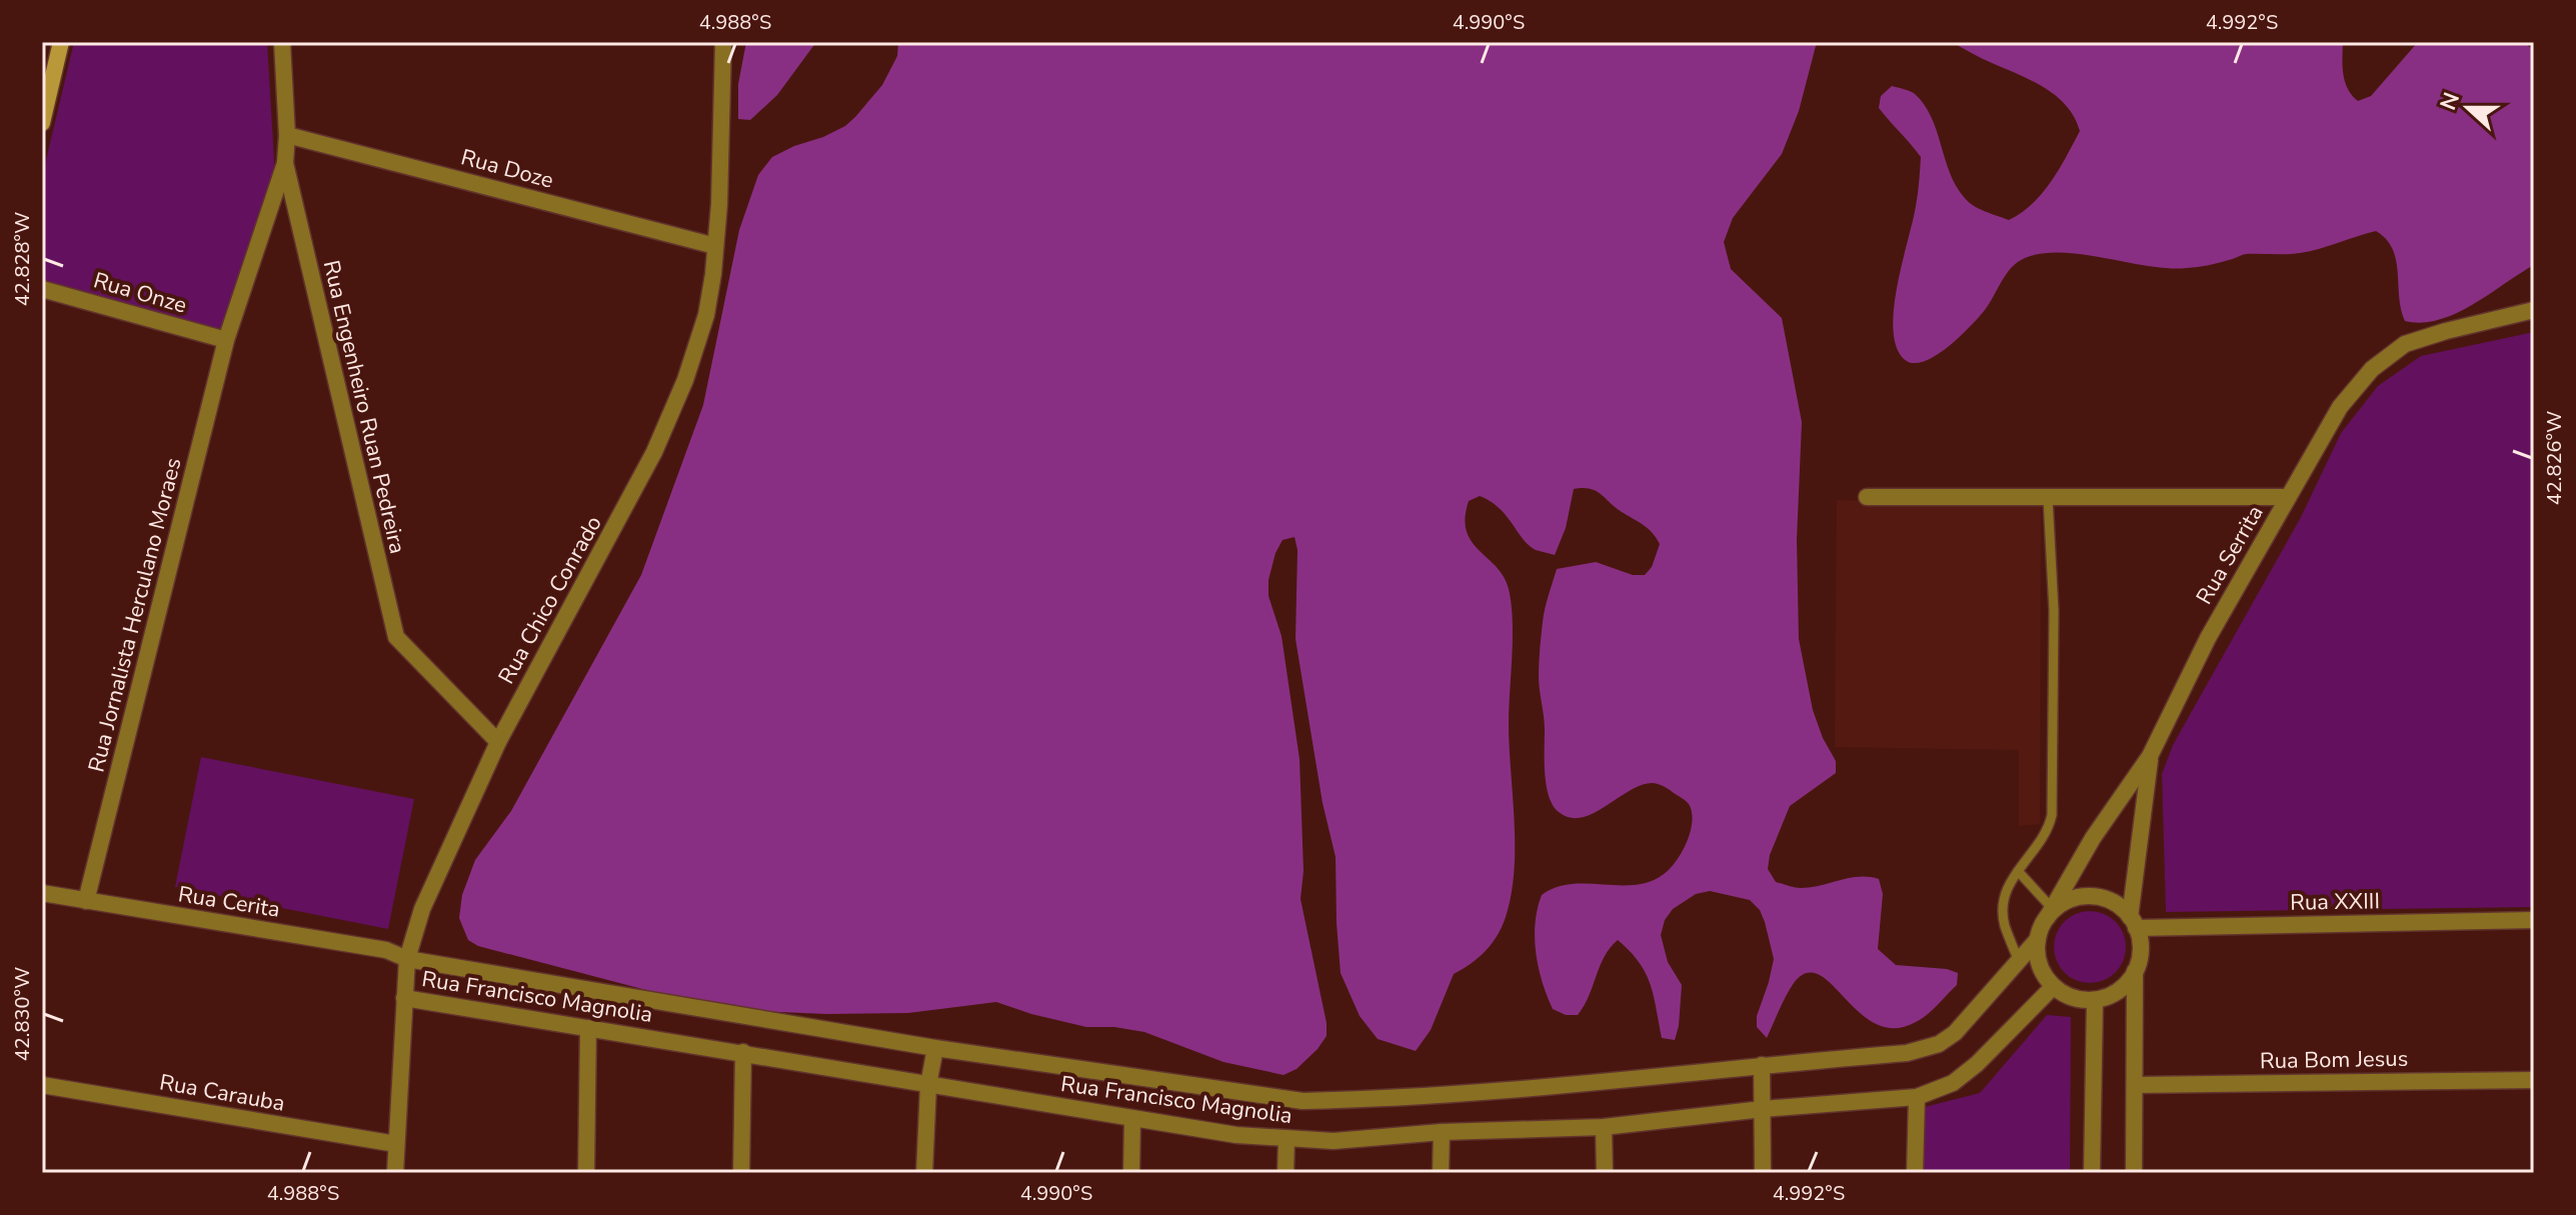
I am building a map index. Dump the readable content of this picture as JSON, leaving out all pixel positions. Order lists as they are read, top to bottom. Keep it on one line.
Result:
{"streets":{"street":["Rua Doze","Rua Onze","Rua Engenheiro Ruan Pedreira","Rua Serrita","Rua Chico Conrado","Rua Jornalista Herculano Moraes","Rua Cerita","Rua XXIII","Rua Francisco Magnolia","Rua Bom Jesus","Rua Carauba"]},"crossings":[["Rua Doze","Rua Engenheiro Ruan Pedreira"],["Rua Doze","Rua Chico Conrado"],["Rua Onze","Rua Jornalista Herculano Moraes"],["Rua Engenheiro Ruan Pedreira","Rua Chico Conrado"],["Rua Engenheiro Ruan Pedreira","Rua Jornalista Herculano Moraes"],["Rua Serrita","Rua XXIII"],["Rua Serrita","Rua Francisco Magnolia"],["Rua Chico Conrado","Rua Cerita"],["Rua Chico Conrado","Rua Francisco Magnolia"],["Rua Chico Conrado","Rua Carauba"],["Rua Jornalista Herculano Moraes","Rua Cerita"],["Rua Cerita","Rua Francisco Magnolia"],["Rua XXIII","Rua Francisco Magnolia"]],"north":"left","coordinates":["4.988°S","4.990°S","4.992°S","42.828°W","42.826°W","42.830°W"]}
